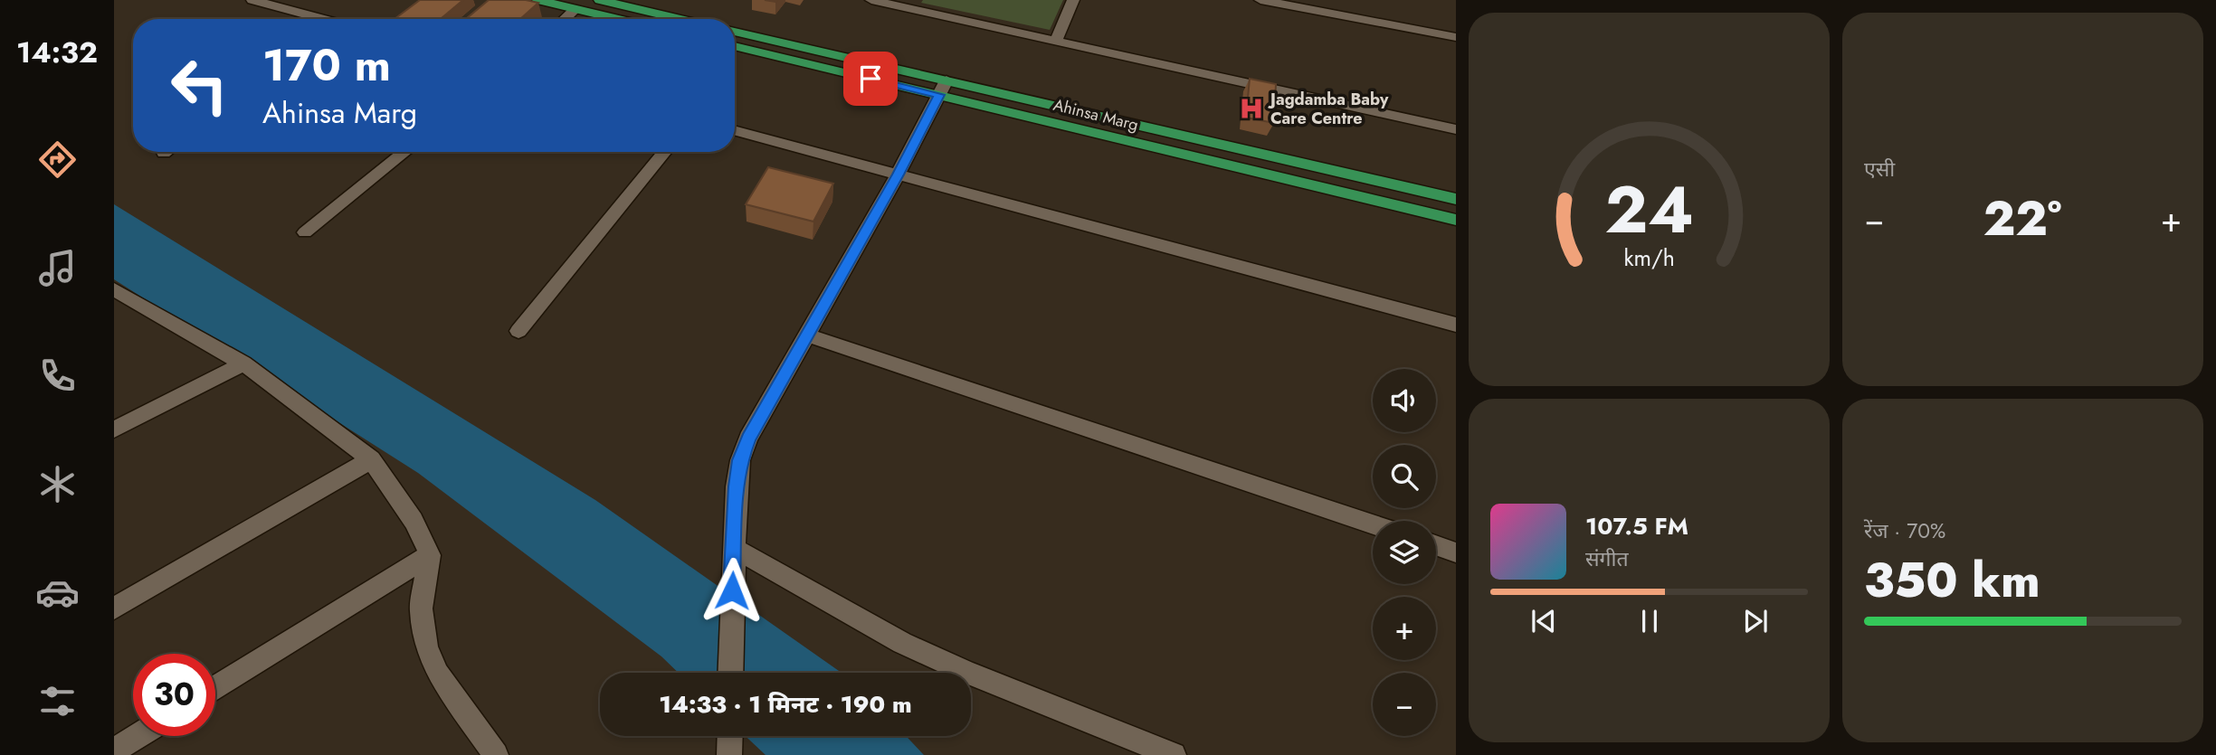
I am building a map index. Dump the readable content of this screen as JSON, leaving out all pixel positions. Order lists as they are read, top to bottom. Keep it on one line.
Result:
{"streets":{"highway":["Ahinsa Marg"]},"places":{"hospital":["Jagdamba Baby Care Centre"]},"page":{"tabs":"14:32","tile":["एसी",["रेंज · 70%","350 km"]],"turn":["170 m","Ahinsa Marg"],"heat":["−","22°","+"],"map_buttons":["+","−"],"song":["107.5 FM","संगीत"],"limit":"30","trip":"14:33 · 1 मिनट · 190 m","gauge":["24","km/h"]}}
